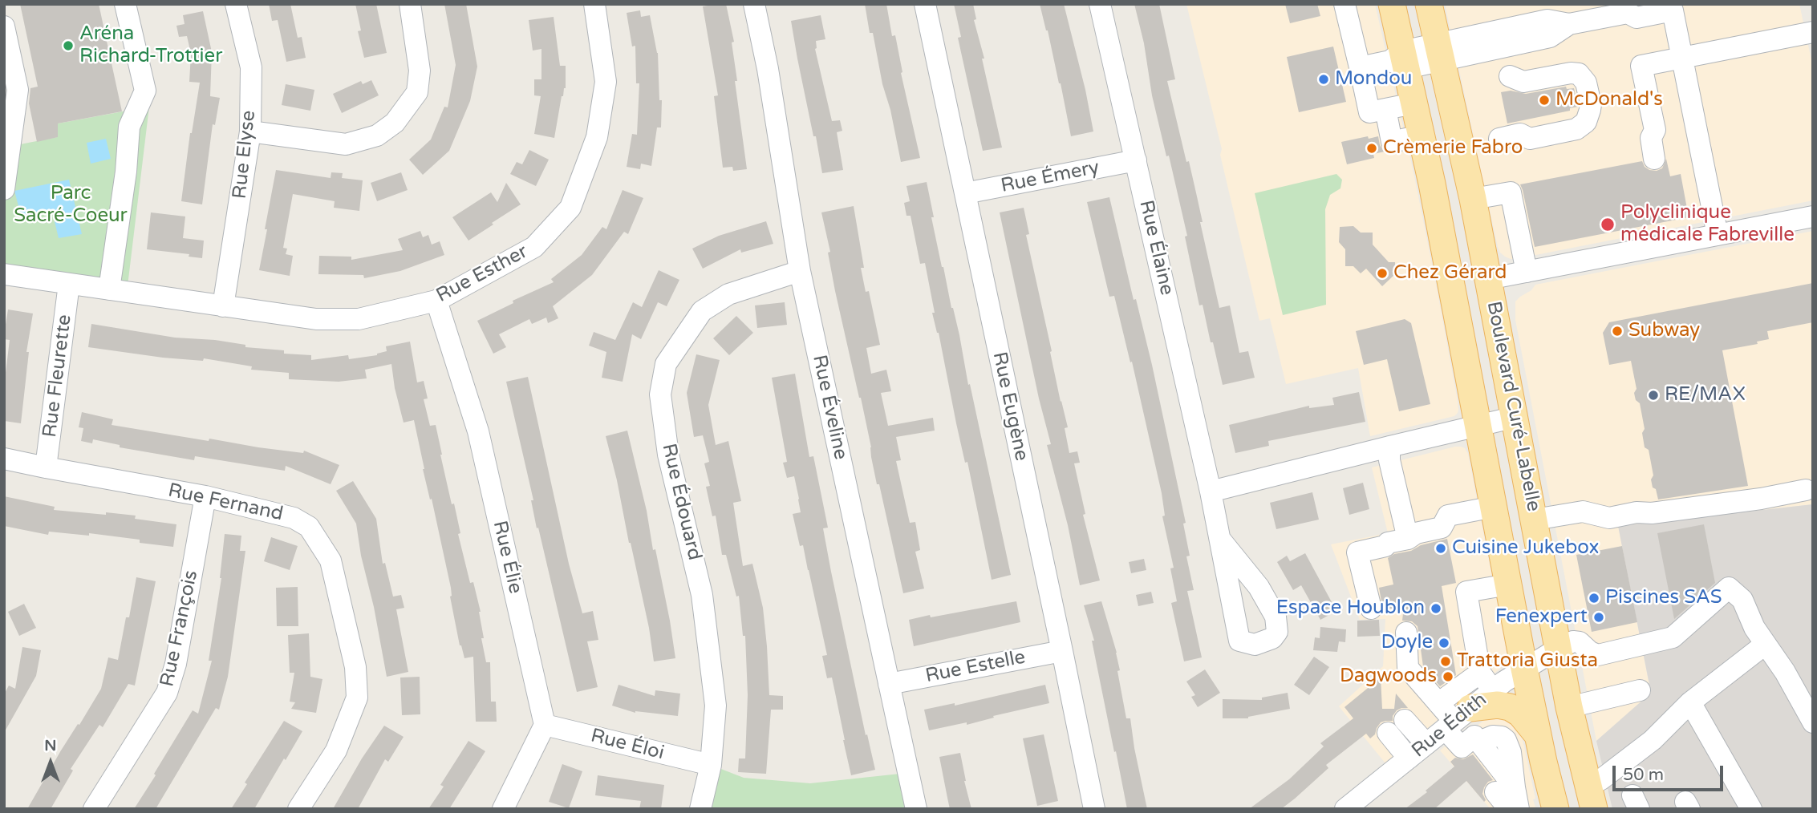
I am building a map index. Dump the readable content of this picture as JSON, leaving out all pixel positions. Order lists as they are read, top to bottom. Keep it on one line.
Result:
{"streets":{"main road":["Boulevard Curé-Labelle"],"street":["Rue Elyse","Rue Émery","Rue Élaine","Rue Esther","Rue Fleurette","Rue Eugène","Rue Éveline","Rue Édouard","Rue Fernand","Rue Élie","Rue François","Rue Estelle","Rue Édith","Rue Éloi"]},"crossings":[["Rue Elyse","Rue Esther"],["Rue Émery","Rue Élaine"],["Rue Émery","Rue Eugène"],["Rue Esther","Rue Fleurette"],["Rue Esther","Rue Élie"],["Rue Fleurette","Rue Fernand"],["Rue Eugène","Rue Estelle"],["Boulevard Curé-Labelle","Rue Édith"],["Rue Éveline","Rue Édouard"],["Rue Éveline","Rue Estelle"],["Rue Édouard","Rue Éloi"],["Rue Fernand","Rue François"],["Rue Élie","Rue Éloi"]],"parks":["Parc Sacré-Coeur"],"places":["Aréna Richard-Trottier","Mondou","McDonald's","Crèmerie Fabro","Polyclinique médicale Fabreville","Chez Gérard","Subway","RE/MAX","Cuisine Jukebox","Piscines SAS","Espace Houblon","Fenexpert","Doyle","Trattoria Giusta","Dagwoods"],"scale_bar":"50 m","north":"top"}
